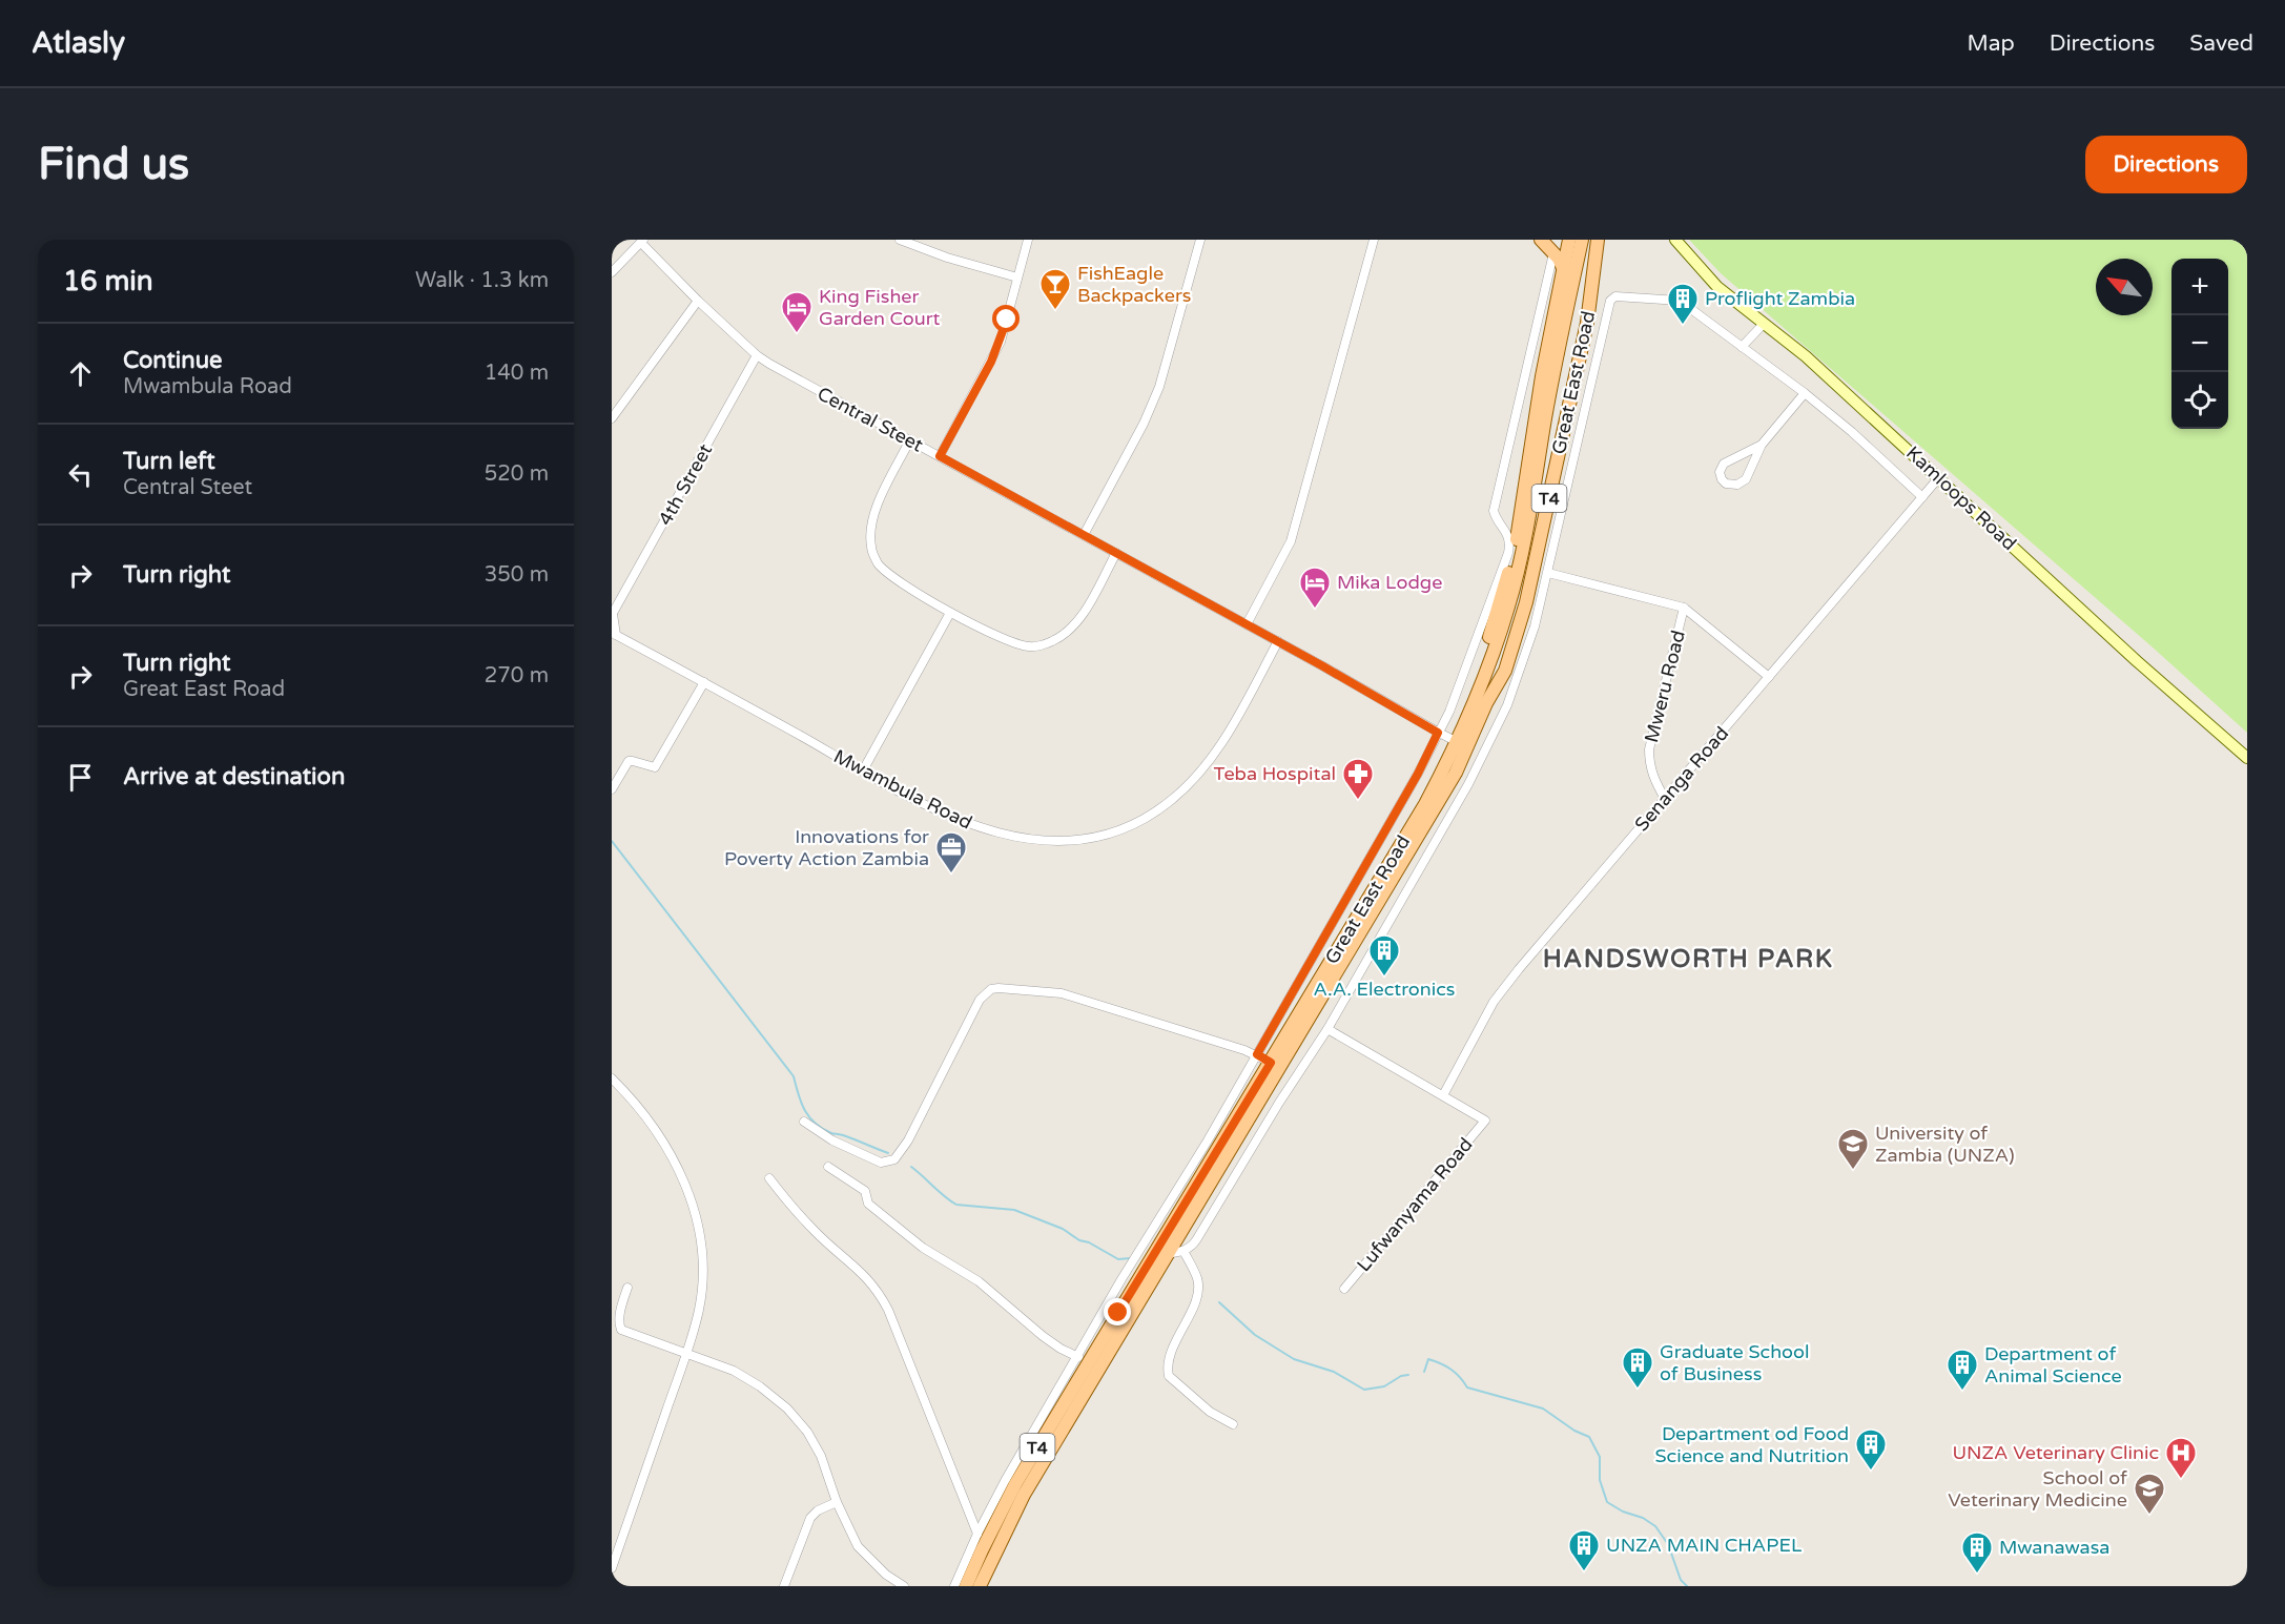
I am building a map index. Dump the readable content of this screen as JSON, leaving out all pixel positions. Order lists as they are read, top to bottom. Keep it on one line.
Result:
{"streets":{"main road":["Great East Road","T4","Kamloops Road"],"street":["Central Steet","4th Street","Mweru Road","Senanga Road","Mwambula Road","Lufwanyama Road"]},"crossings":[["Great East Road","Central Steet"],["Central Steet","4th Street"],["Central Steet","Mwambula Road"],["4th Street","Mwambula Road"],["Kamloops Road","Senanga Road"],["Mweru Road","Senanga Road"],["Senanga Road","Lufwanyama Road"]],"districts":["HANDSWORTH PARK"],"places":{"bar":["FishEagle Backpackers"],"building":["Proflight Zambia","A.A. Electronics","Graduate School of Business","Department of Animal Science","Department od Food Science and Nutrition","UNZA MAIN CHAPEL","Mwanawasa"],"hotel":["King Fisher Garden Court","Mika Lodge"],"pharmacy":["Teba Hospital"],"office":["Innovations for Poverty Action Zambia"],"school or university":["University of Zambia (UNZA)","School of Veterinary Medicine"],"hospital":["UNZA Veterinary Clinic"]},"north":"top left","page":{"header":"Atlasly","nav":["Map","Directions","Saved"],"buttons":"Directions","title":"Find us","heading":["16 min","Walk · 1.3 km"],"map_buttons":["+","−"],"list":[["Continue","Mwambula Road","140 m"],["Turn left","Central Steet","520 m"],["Turn right","350 m"],["Turn right","Great East Road","270 m"],"Arrive at destination"]}}
